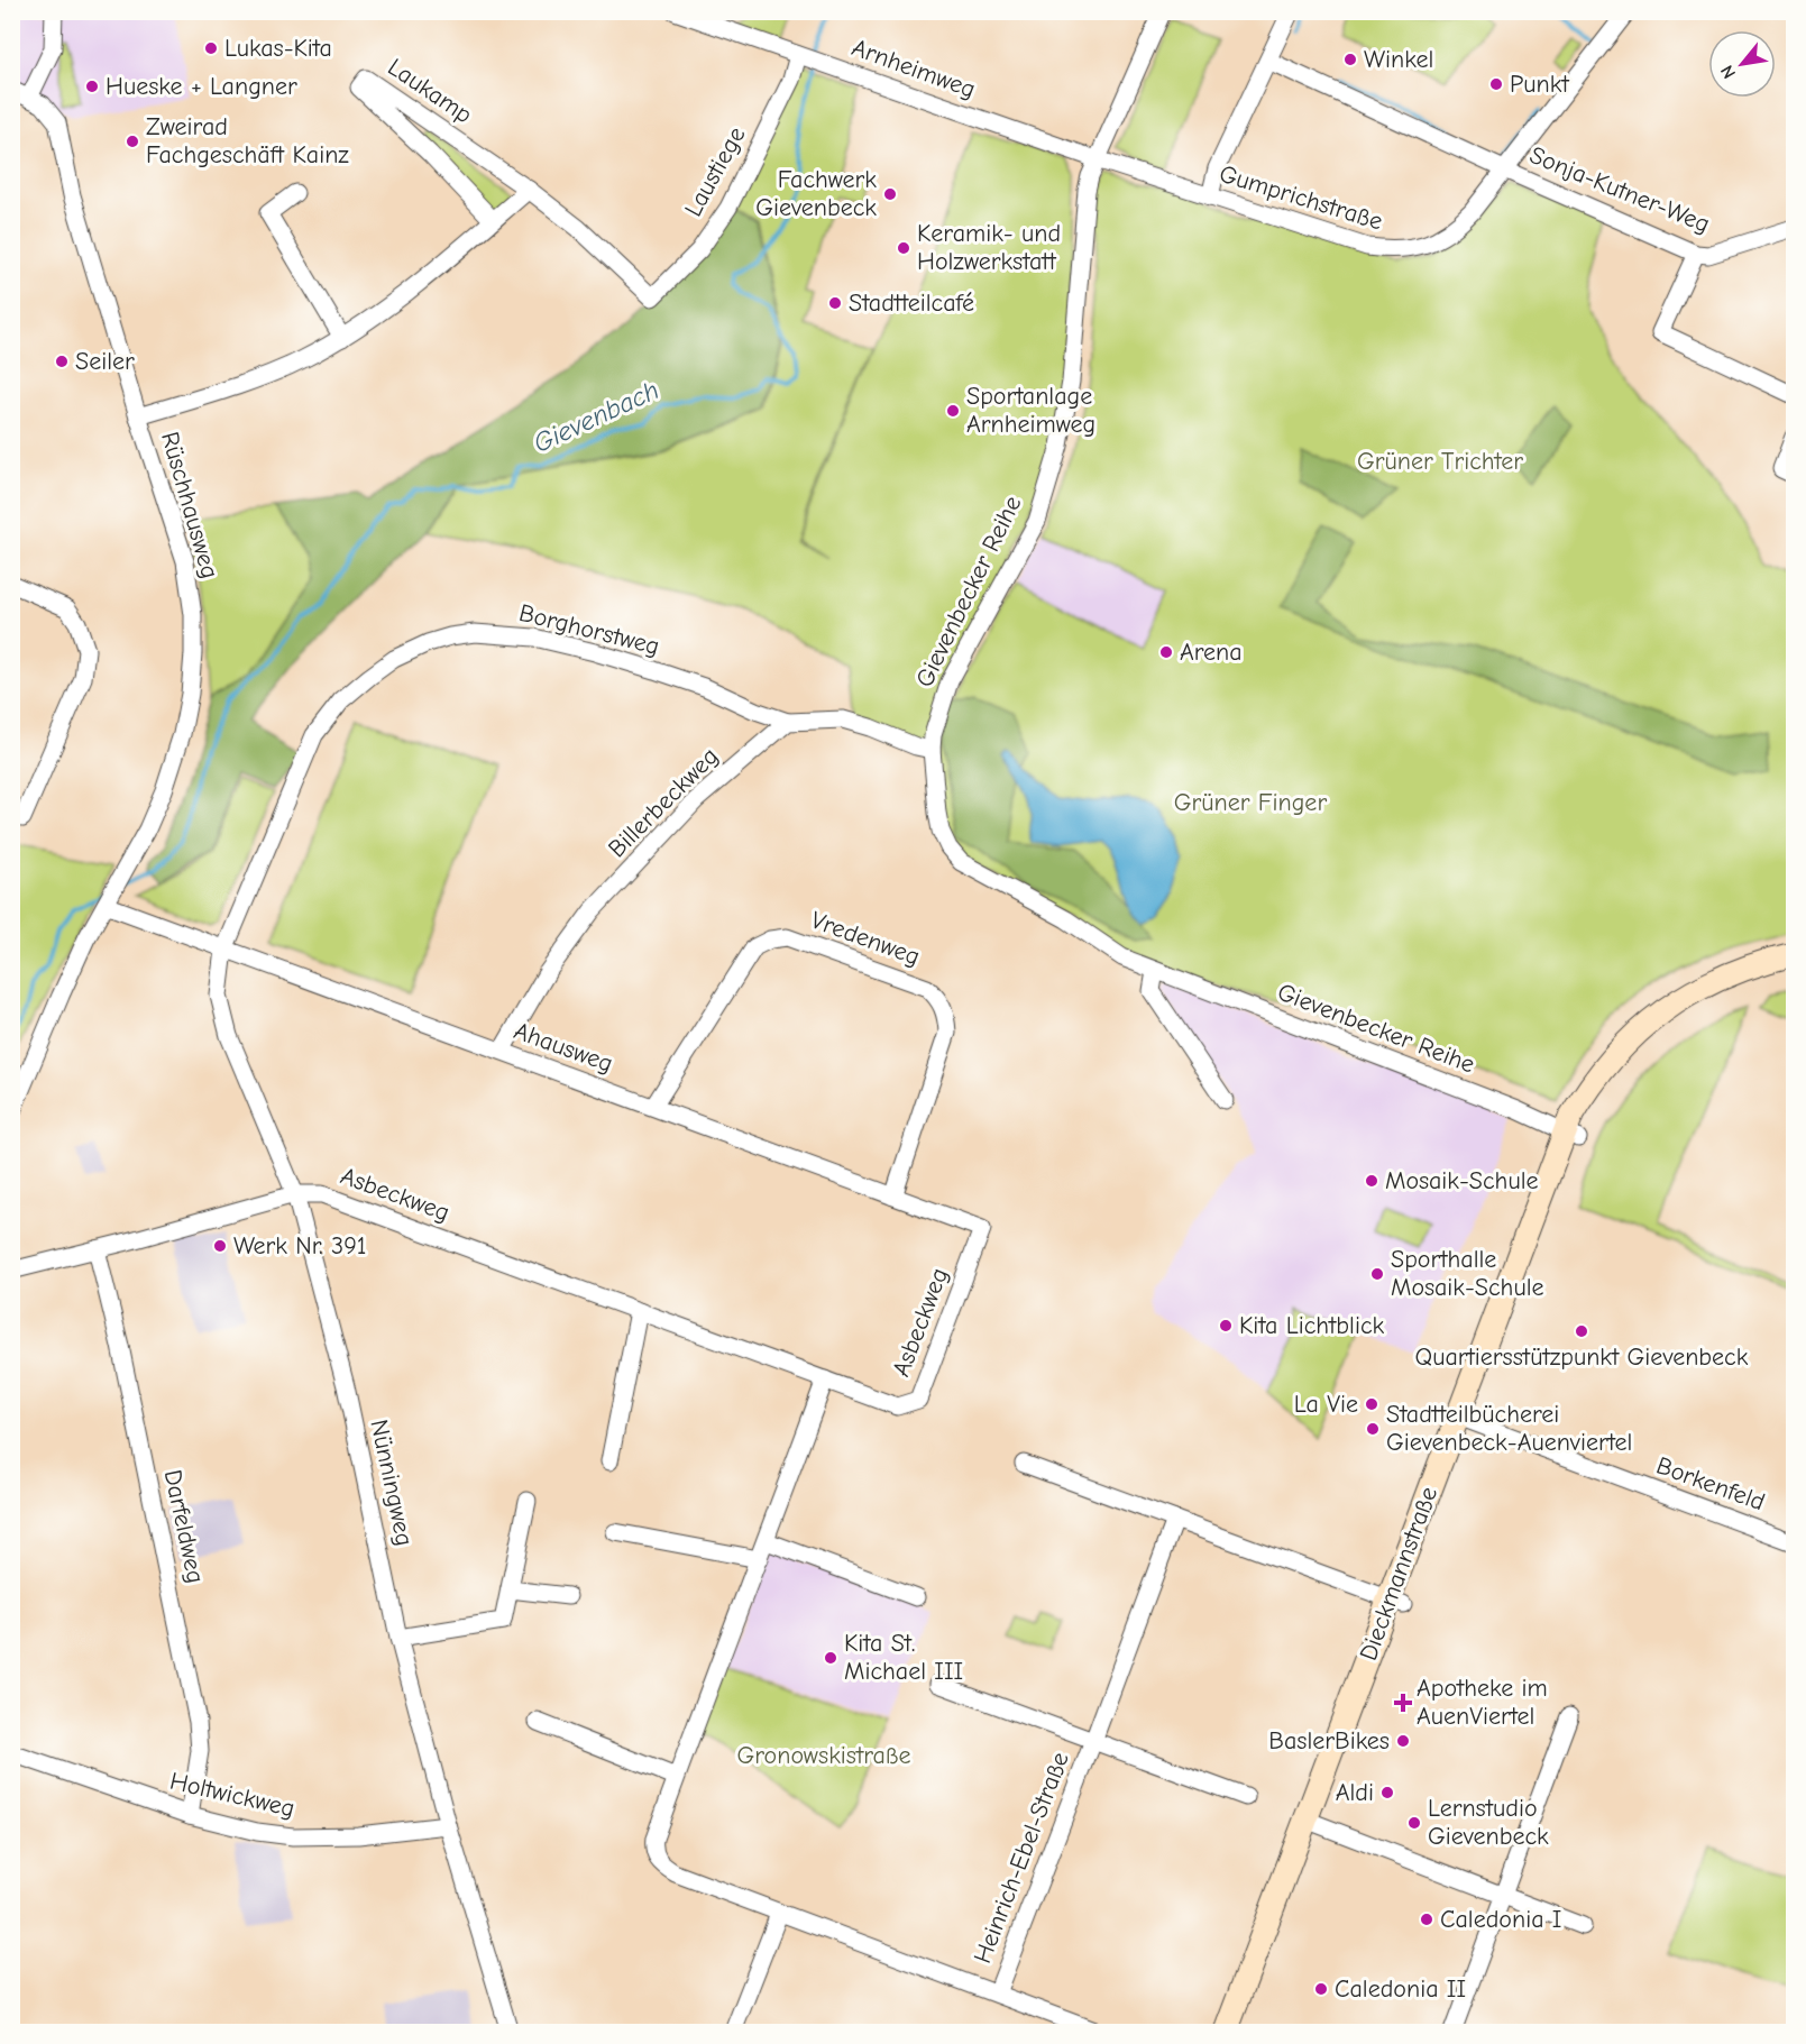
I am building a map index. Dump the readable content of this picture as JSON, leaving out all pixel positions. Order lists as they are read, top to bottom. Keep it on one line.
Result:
{"streets":{"street":["Arnheimweg","Laukamp","Laustiege","Sonja-Kutner-Weg","Gumprichstraße","Rüschhausweg","Gievenbecker Reihe","Borghorstweg","Billerbeckweg","Vredenweg","Ahausweg","Asbeckweg","Nünningweg","Borkenfeld","Darfeldweg","Dieckmannstraße","Holtwickweg","Heinrich-Ebel-Straße"]},"crossings":[["Arnheimweg","Laustiege"],["Arnheimweg","Gumprichstraße"],["Arnheimweg","Gievenbecker Reihe"],["Laukamp","Laustiege"],["Sonja-Kutner-Weg","Gumprichstraße"],["Gumprichstraße","Gievenbecker Reihe"],["Rüschhausweg","Ahausweg"],["Gievenbecker Reihe","Dieckmannstraße"],["Borghorstweg","Billerbeckweg"],["Borghorstweg","Ahausweg"],["Borghorstweg","Nünningweg"],["Billerbeckweg","Ahausweg"],["Vredenweg","Ahausweg"],["Ahausweg","Asbeckweg"],["Ahausweg","Nünningweg"],["Asbeckweg","Nünningweg"],["Asbeckweg","Darfeldweg"],["Nünningweg","Holtwickweg"],["Borkenfeld","Dieckmannstraße"],["Darfeldweg","Holtwickweg"]],"water":["Gievenbach"],"parks":["Grüner Trichter","Grüner Finger","Gronowskistraße"],"places":{"other":["Lukas-Kita","Winkel","Punkt","Hueske + Langner","Zweirad Fachgeschäft Kainz","Fachwerk Gievenbeck","Keramik- und Holzwerkstatt","Stadtteilcafé","Seiler","Sportanlage Arnheimweg","Arena","Mosaik-Schule","Werk Nr. 391","Sporthalle Mosaik-Schule","Kita Lichtblick","Quartiersstützpunkt Gievenbeck","La Vie","Stadtteilbücherei Gievenbeck-Auenviertel","Kita St. Michael III","BaslerBikes","Aldi","Lernstudio Gievenbeck","Caledonia I","Caledonia II"],"health":["Apotheke im AuenViertel"]},"north":"bottom left"}
